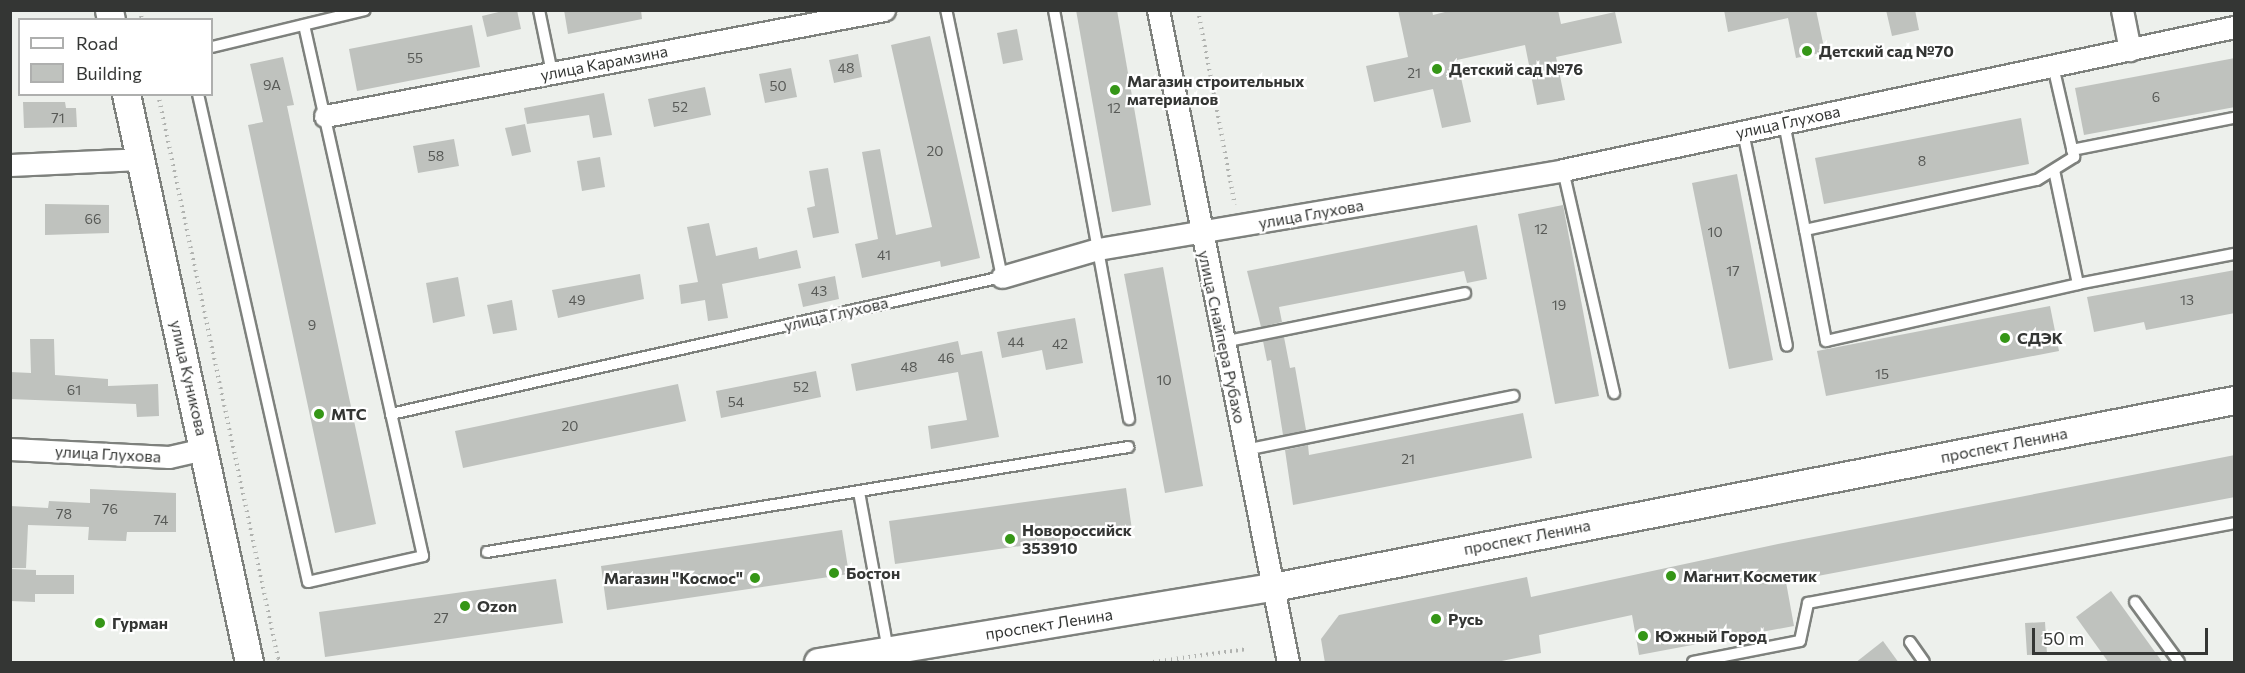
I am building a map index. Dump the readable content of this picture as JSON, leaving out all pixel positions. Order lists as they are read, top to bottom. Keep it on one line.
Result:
{"streets":{"street":["улица Карамзина","улица Глухова","улица Снайпера Рубахо","улица Куникова","проспект Ленина"]},"crossings":[["улица Глухова","улица Снайпера Рубахо"],["улица Глухова","улица Куникова"],["улица Снайпера Рубахо","проспект Ленина"]],"places":["Детский сад №70","Детский сад №76","Магазин строительных материалов","СДЭК","МТС","Новороссийск 353910","Бостон","Магнит Косметик","Магазин \"Космос\"","Ozon","Русь","Гурман","Южный Город"],"house_numbers":["55","48","21","9А","50","6","52","12","71","20","58","8","66","12","10","41","17","43","49","13","19","9","44","42","46","48","15","10","52","61","54","20","21","76","78","74","27"],"legend":["Road","Building"],"scale_bar":"50 m"}
